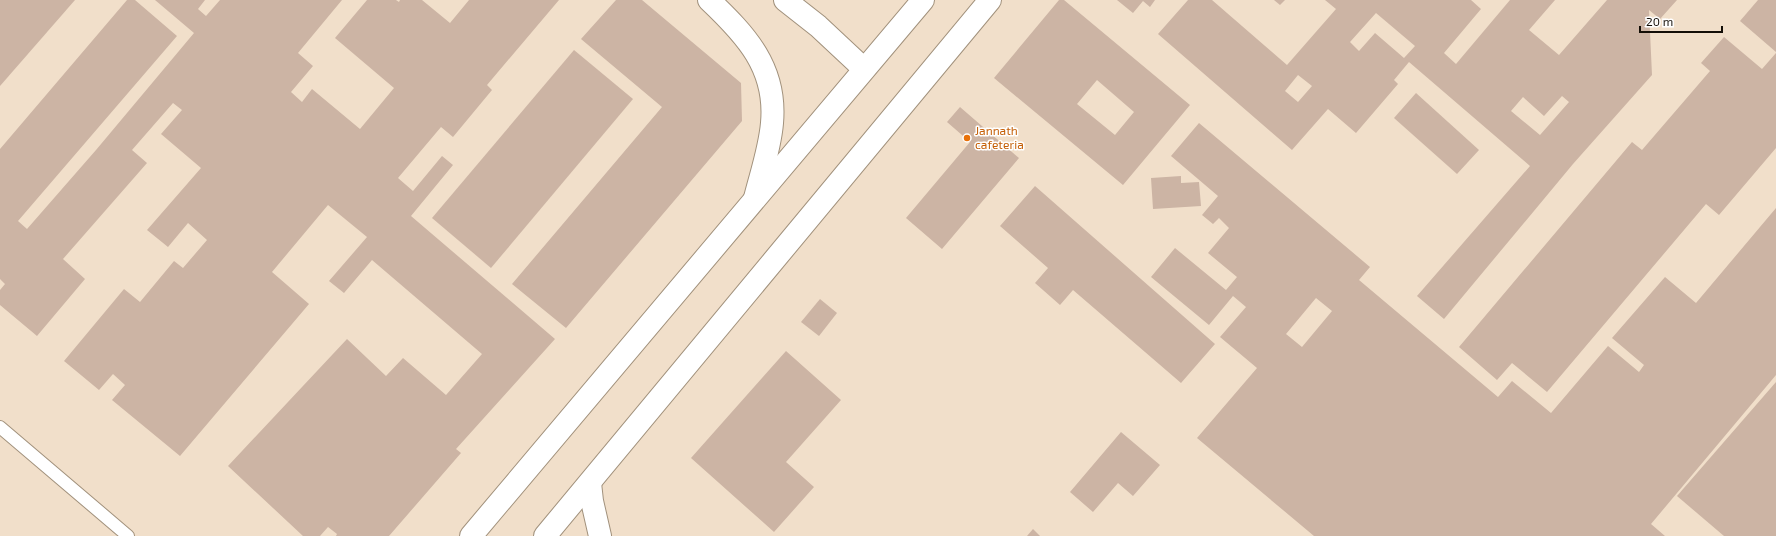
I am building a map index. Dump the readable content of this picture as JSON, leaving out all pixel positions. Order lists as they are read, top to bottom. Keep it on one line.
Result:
{"places":["Jannath cafeteria"],"scale_bar":"20 m"}
